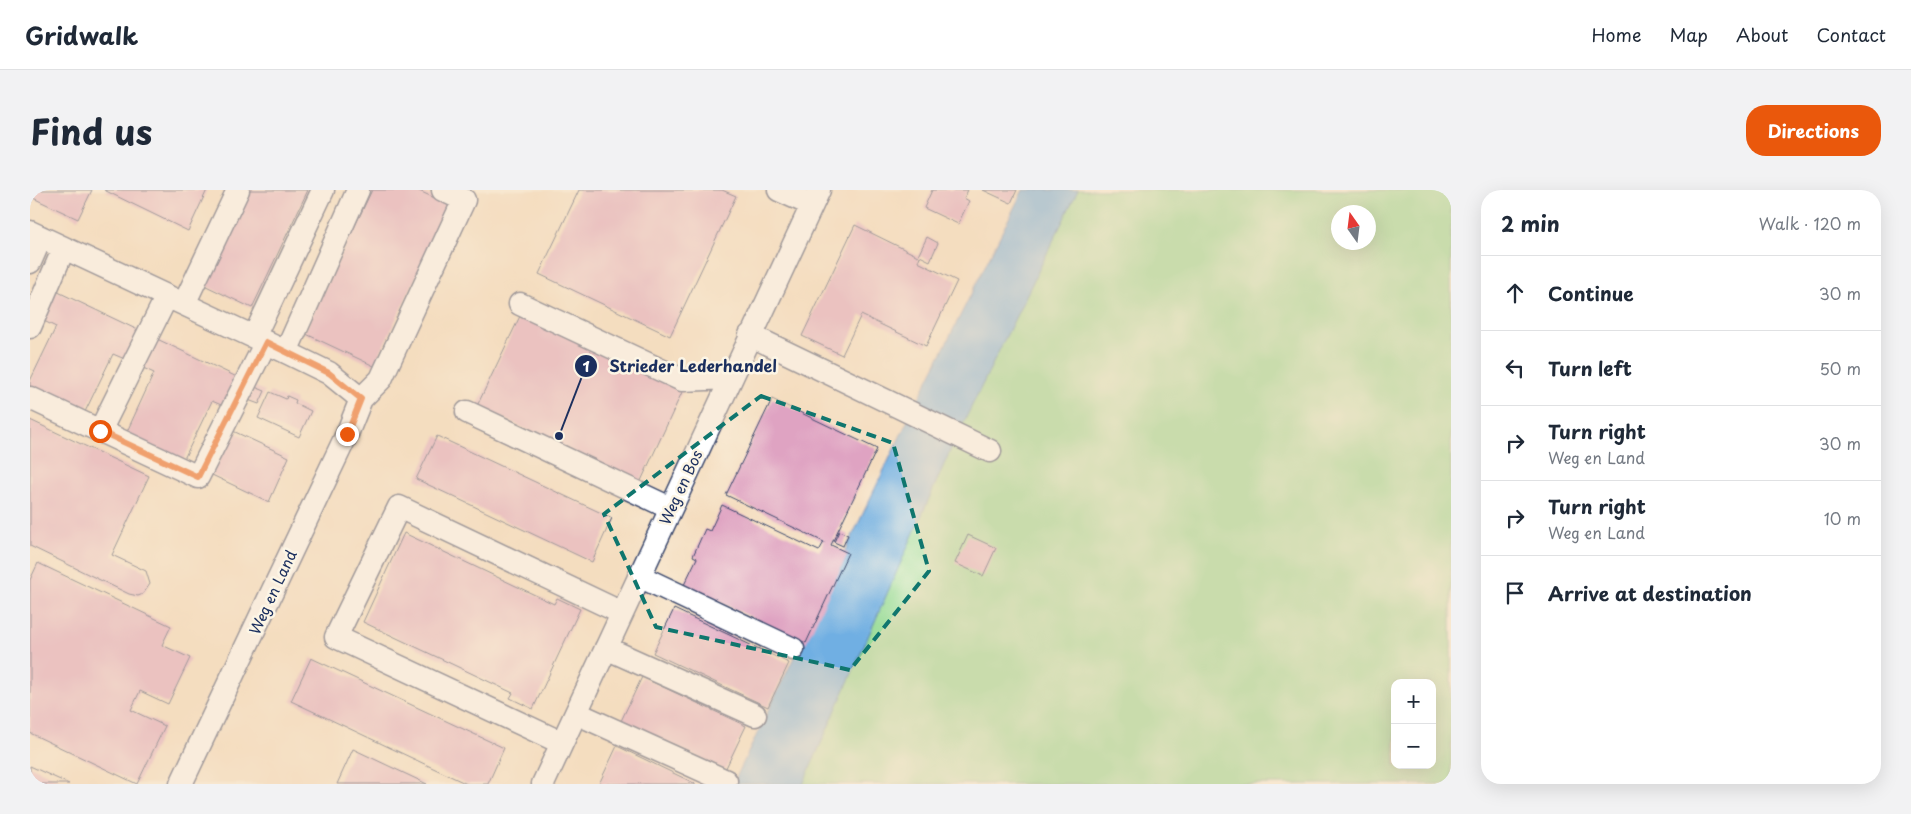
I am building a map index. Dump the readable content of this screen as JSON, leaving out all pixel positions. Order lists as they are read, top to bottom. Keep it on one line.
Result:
{"streets":{"street":["Weg en Bos","Weg en Land"]},"places":["Strieder Lederhandel"],"north":"top","page":{"header":"Gridwalk","nav":["Home","Map","About","Contact"],"title":"Find us","buttons":"Directions","heading":["2 min","Walk · 120 m"],"list":[["Continue","30 m"],["Turn left","50 m"],["Turn right","Weg en Land","30 m"],["Turn right","Weg en Land","10 m"],"Arrive at destination"],"map_buttons":["+","−"]}}
